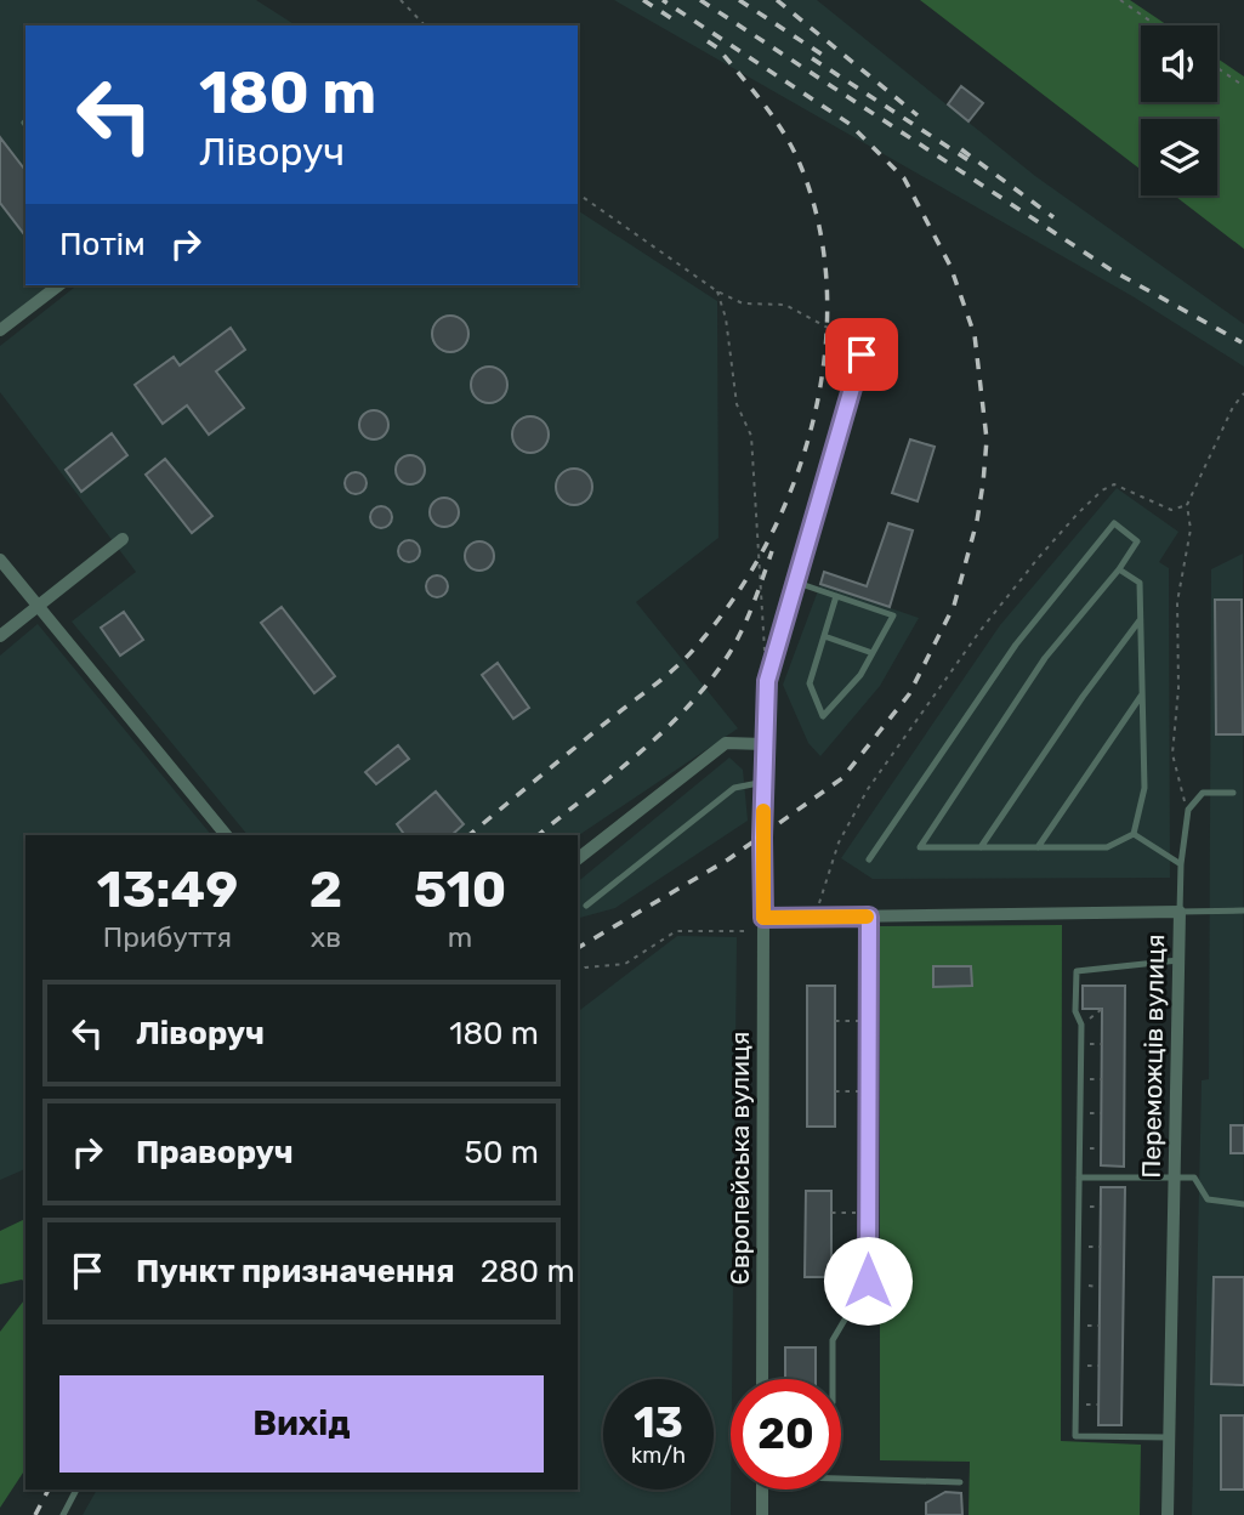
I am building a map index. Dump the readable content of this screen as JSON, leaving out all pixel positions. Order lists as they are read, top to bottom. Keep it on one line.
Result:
{"streets":{"street":["Переможців вулиця","Європейська вулиця"]},"crossings":[["Переможців вулиця","Європейська вулиця"]],"page":{"turn":["180 m","Ліворуч"],"then":"Потім","eta":["13:49","Прибуття","2","хв","510","m"],"list":[{"name":"Ліворуч","value":"180 m"},{"name":"Праворуч","value":"50 m"},{"name":"Пункт призначення","value":"280 m"}],"buttons":"Вихід","speed":"13 km/h","limit":"20"}}
